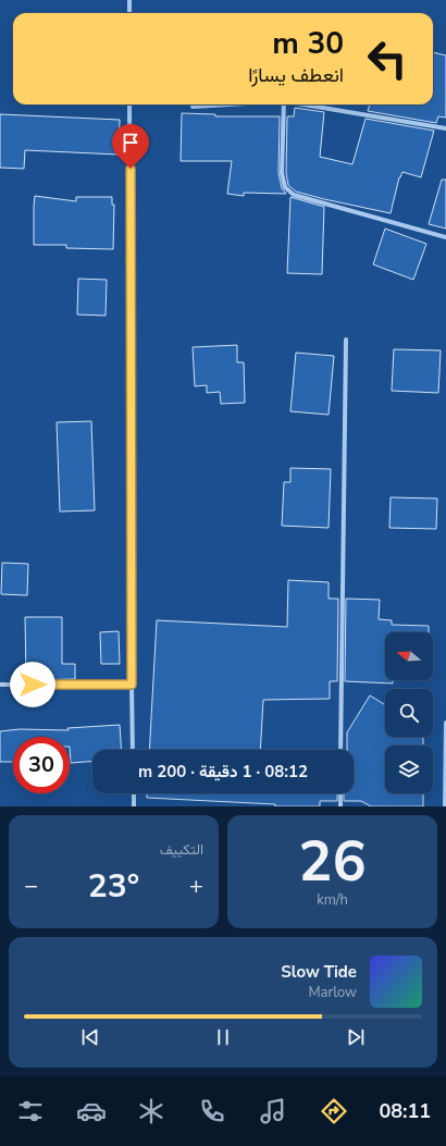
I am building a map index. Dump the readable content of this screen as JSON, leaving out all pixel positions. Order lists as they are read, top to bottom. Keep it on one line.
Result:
{"north":"left","page":{"turn":["30 m","انعطف يسارًا"],"limit":"30","trip":"08:12 · 1 دقيقة · 200 m","tile":[["26","km/h"],"التكييف"],"heat":["−","23°","+"],"song":["Slow Tide","Marlow"],"tabs":"08:11"}}
